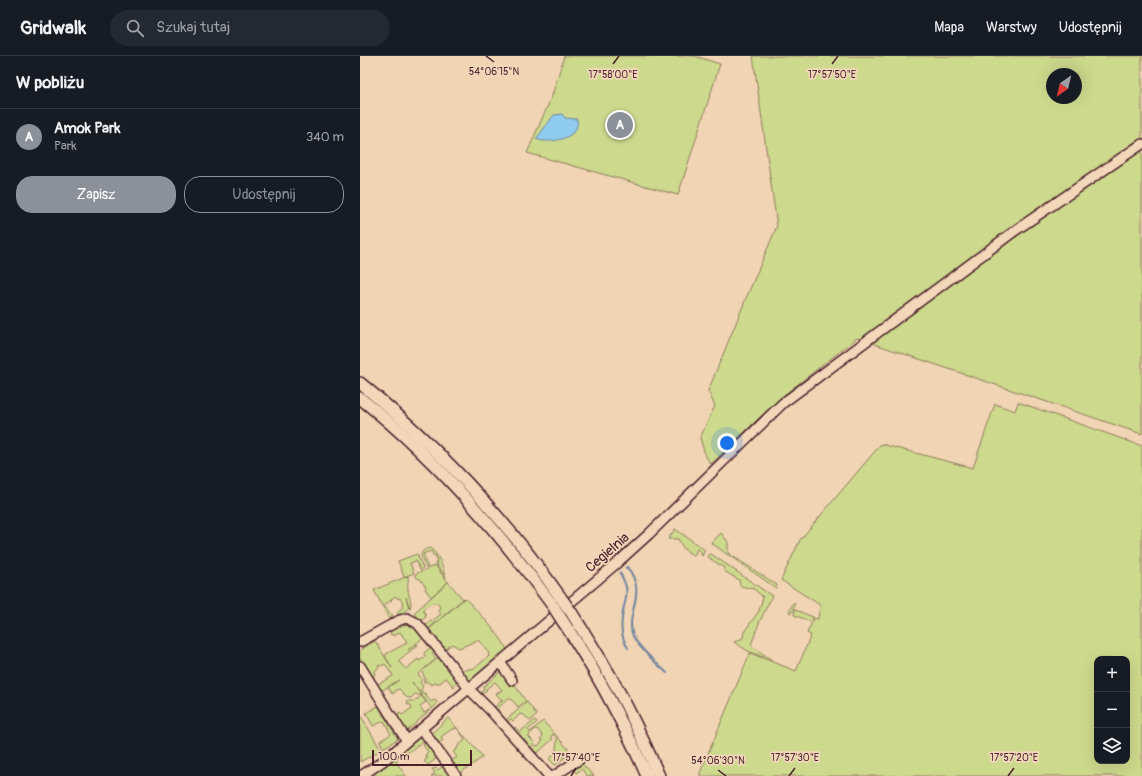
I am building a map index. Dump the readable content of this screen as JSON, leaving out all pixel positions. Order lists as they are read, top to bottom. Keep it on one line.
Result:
{"streets":{"street":["Cegielnia"]},"scale_bar":"100 m","north":"bottom left","page":{"header":"Gridwalk","search":"Szukaj tutaj","nav":["Mapa","Warstwy","Udostępnij"],"heading":"W pobliżu","list":[{"mark":"A","name":"Amok Park","note":"Park","value":"340 m"}],"pins":"A","buttons":["Zapisz","Udostępnij"],"map_buttons":["+","−"],"scale":"100 m"},"coordinates":["54°06'15\"N","17°58'00\"E","17°57'50\"E","17°57'40\"E","17°57'30\"E","17°57'20\"E","54°06'30\"N"]}
